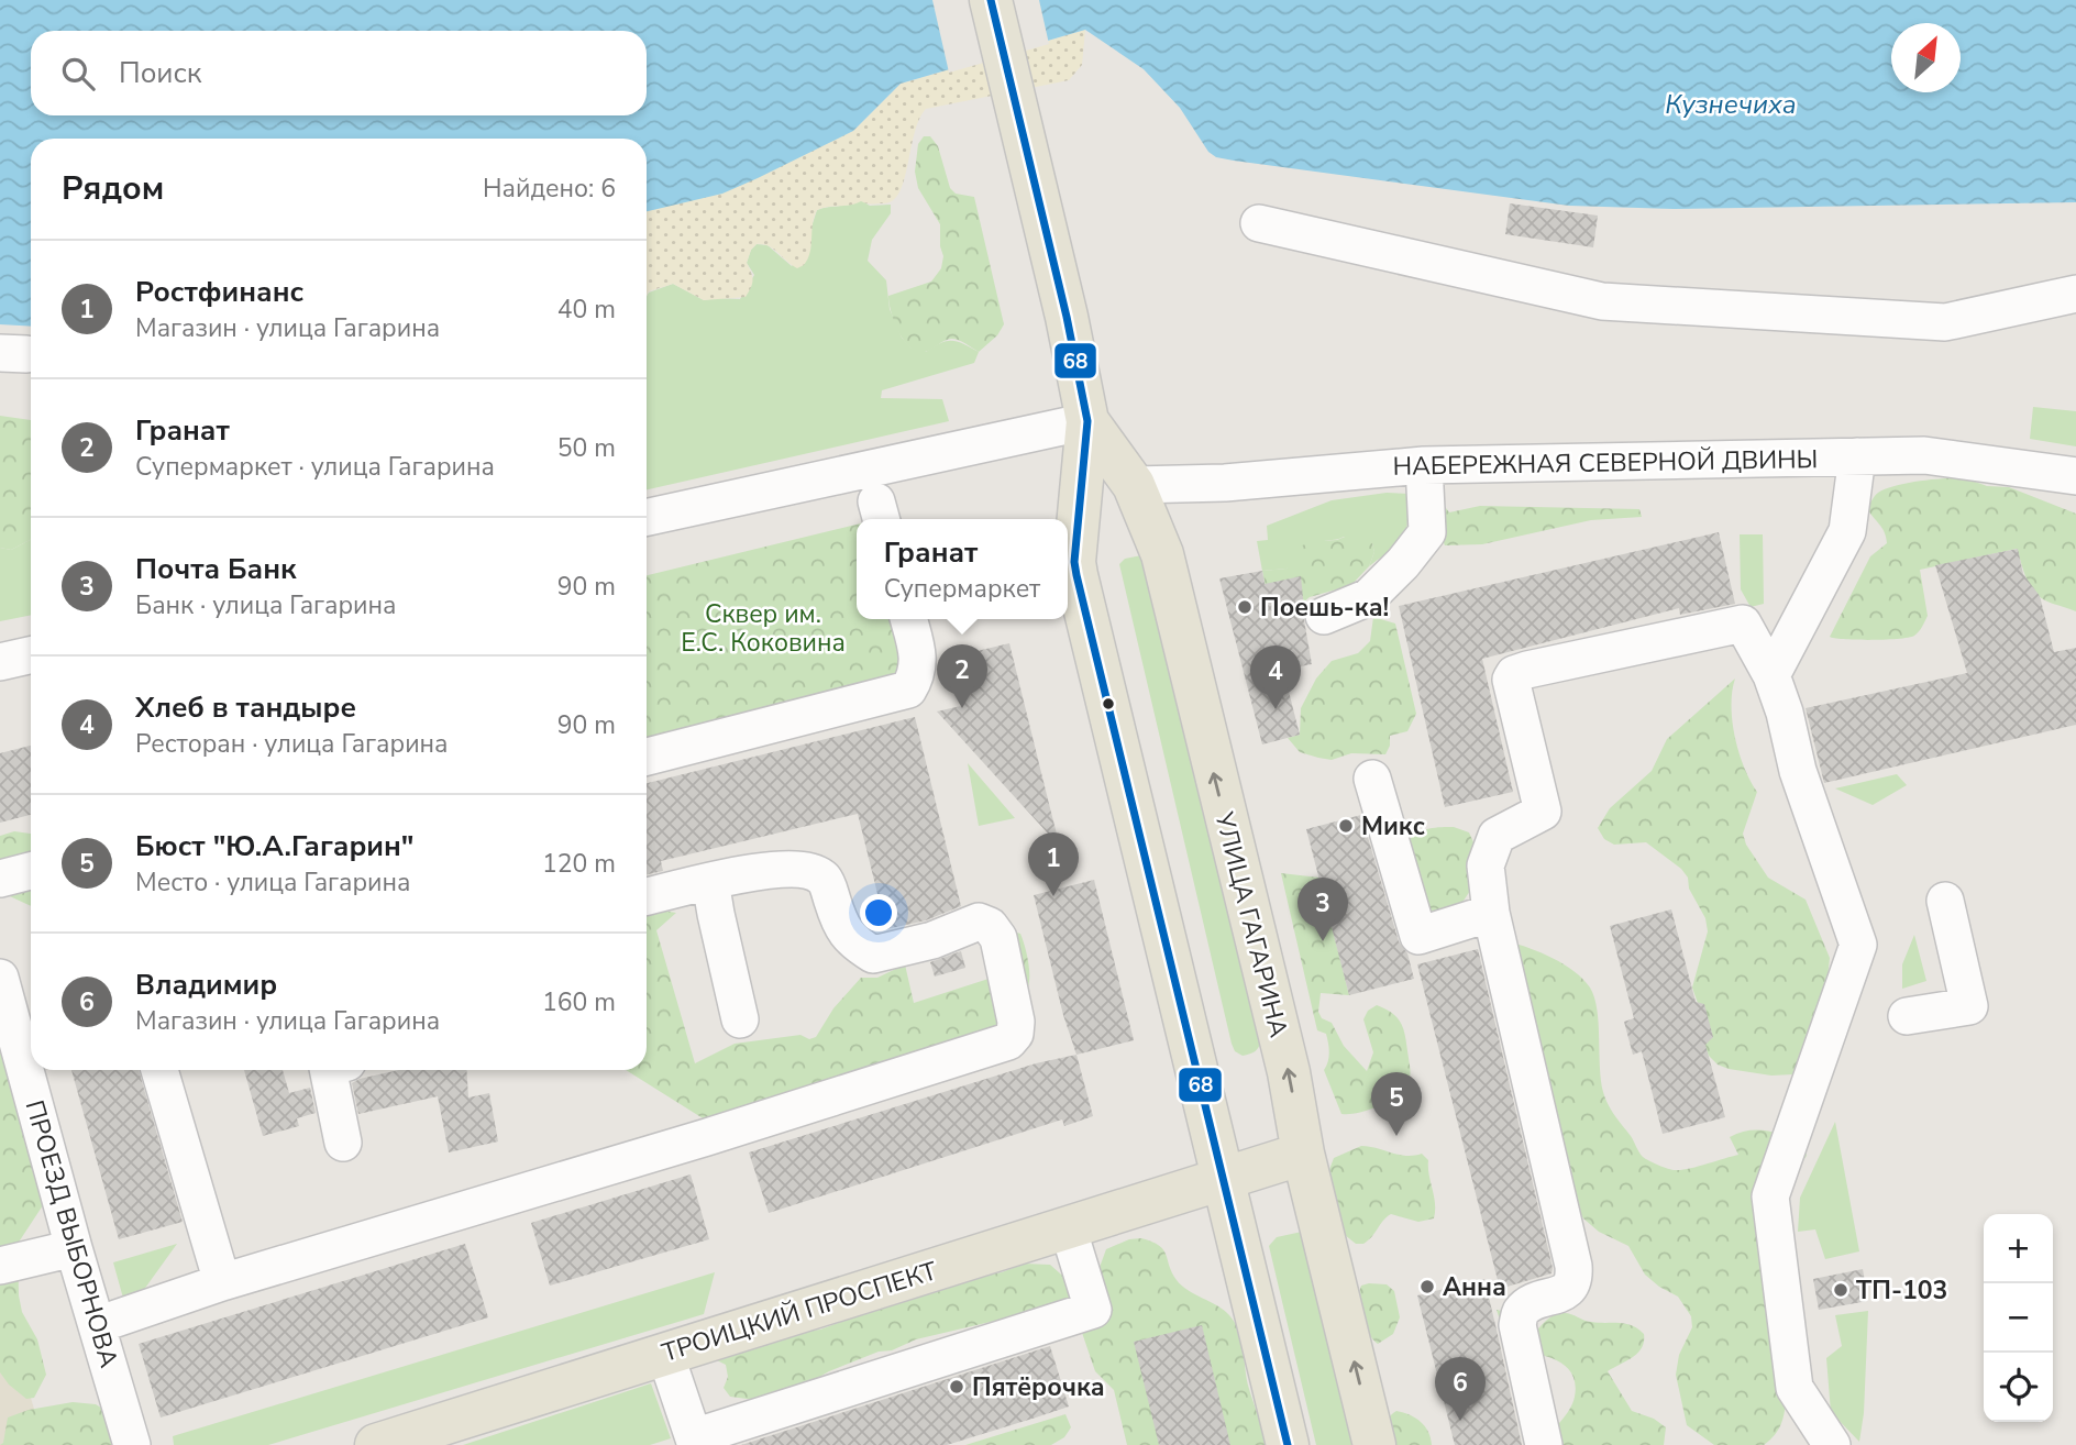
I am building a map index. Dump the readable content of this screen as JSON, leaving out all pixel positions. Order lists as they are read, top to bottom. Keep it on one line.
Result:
{"streets":{"main road":["УЛИЦА ГАГАРИНА","ТРОИЦКИЙ ПРОСПЕКТ"],"street":["НАБЕРЕЖНАЯ СЕВЕРНОЙ ДВИНЫ","ПРОЕЗД ВЫБОРНОВА"]},"crossings":[["НАБЕРЕЖНАЯ СЕВЕРНОЙ ДВИНЫ","УЛИЦА ГАГАРИНА"],["УЛИЦА ГАГАРИНА","ТРОИЦКИЙ ПРОСПЕКТ"]],"water":["Кузнечиха"],"parks":["Сквер им. Е.С. Коковина"],"places":["Поешь-ка!","Микс","Анна","ТП-103","Пятёрочка"],"lines":["transit line 68"],"north":"top right","page":{"search":"Поиск","heading":["Рядом","Найдено: 6"],"list":[{"mark":"1","name":"Ростфинанс","note":"Магазин · улица Гагарина","value":"40 m"},{"mark":"2","name":"Гранат","note":"Супермаркет · улица Гагарина","value":"50 m"},{"mark":"3","name":"Почта Банк","note":"Банк · улица Гагарина","value":"90 m"},{"mark":"4","name":"Хлеб в тандыре","note":"Ресторан · улица Гагарина","value":"90 m"},{"mark":"5","name":"Бюст \"Ю.А.Гагарин\"","note":"Место · улица Гагарина","value":"120 m"},{"mark":"6","name":"Владимир","note":"Магазин · улица Гагарина","value":"160 m"}],"popup":["Гранат","Супермаркет"],"pins":["2","4","1","3","5","6"],"map_buttons":["+","−"]}}
